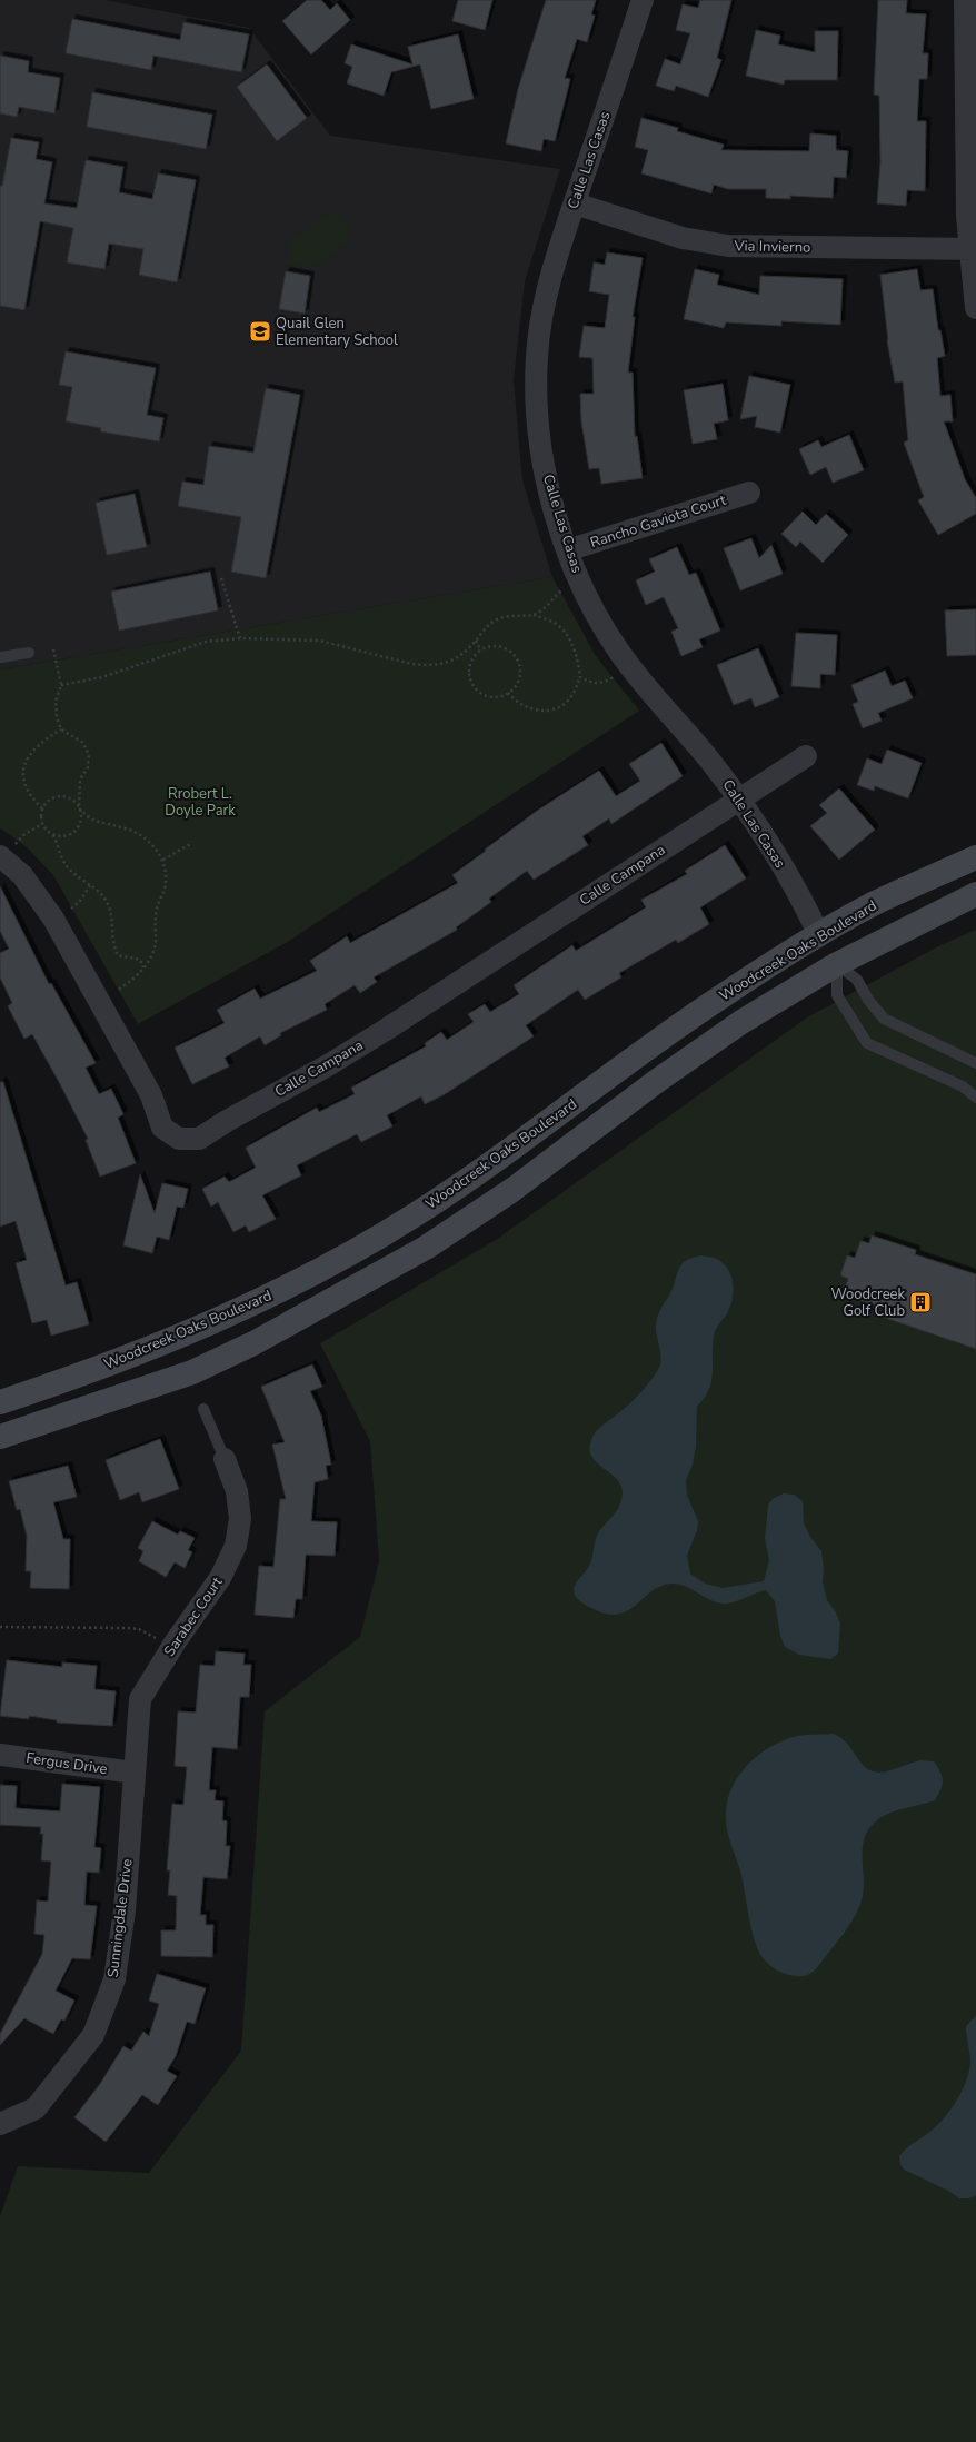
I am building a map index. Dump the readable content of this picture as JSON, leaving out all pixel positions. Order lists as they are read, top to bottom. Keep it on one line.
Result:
{"streets":{"main road":["Woodcreek Oaks Boulevard"],"street":["Calle Las Casas","Via Invierno","Rancho Gaviota Court","Calle Campana","Sarabec Court","Fergus Drive","Sunningdale Drive"]},"crossings":[["Calle Las Casas","Via Invierno"],["Calle Las Casas","Rancho Gaviota Court"],["Calle Las Casas","Calle Campana"],["Calle Las Casas","Woodcreek Oaks Boulevard"],["Sarabec Court","Fergus Drive"],["Sarabec Court","Sunningdale Drive"],["Fergus Drive","Sunningdale Drive"]],"parks":["Rrobert L. Doyle Park"],"places":{"school or university":["Quail Glen Elementary School"],"building":["Woodcreek Golf Club"]}}
